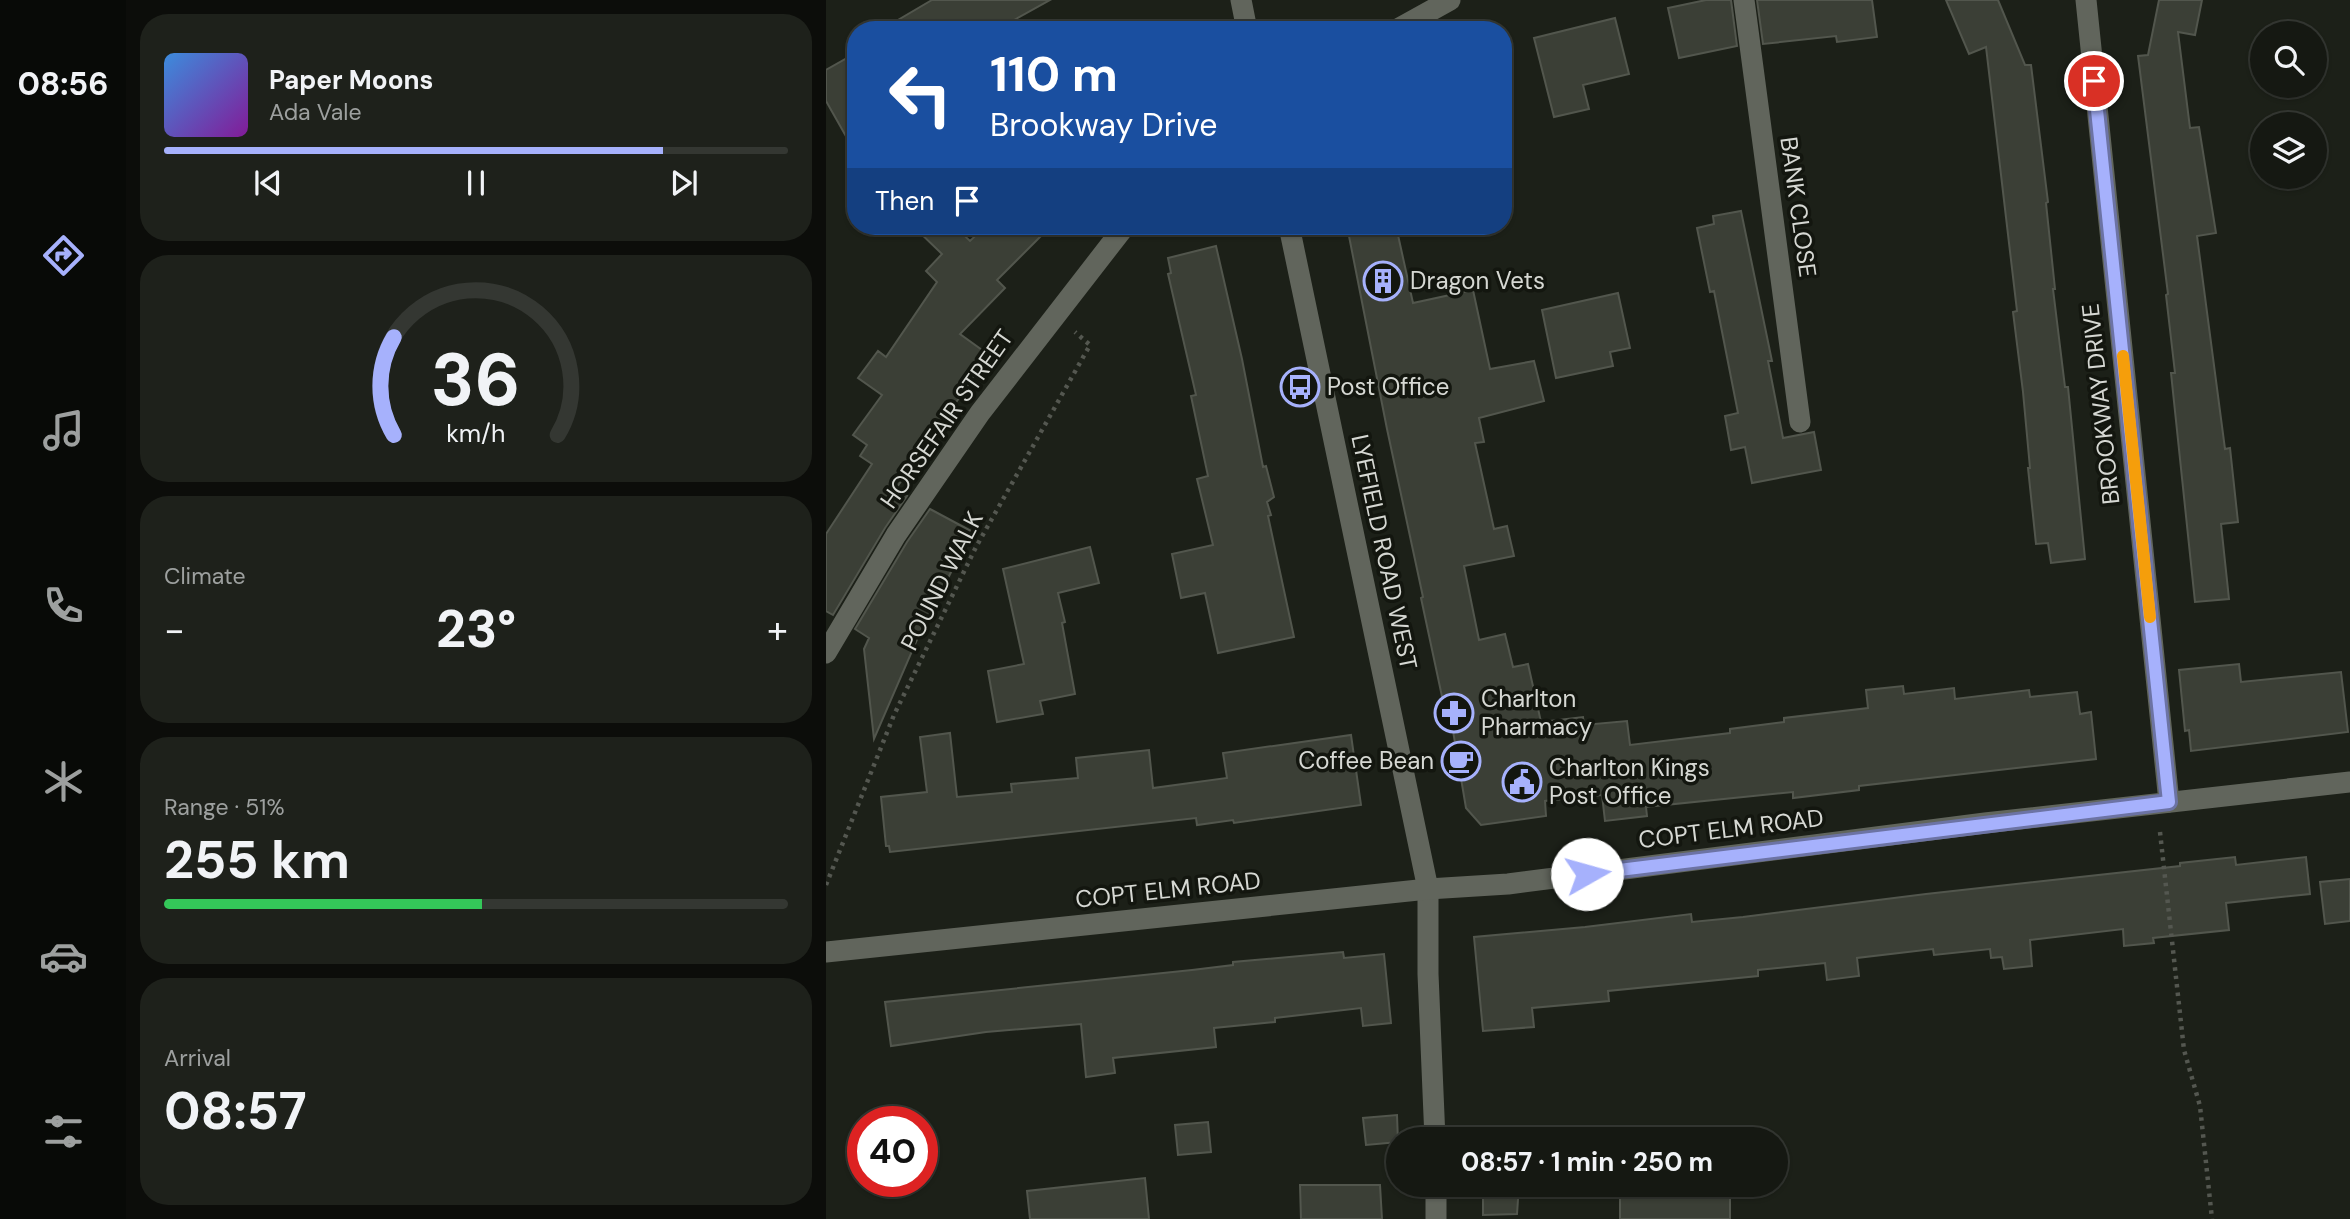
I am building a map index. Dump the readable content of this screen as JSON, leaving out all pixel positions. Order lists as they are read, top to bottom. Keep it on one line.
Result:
{"streets":{"street":["BANK CLOSE","BROOKWAY DRIVE","HORSEFAIR STREET","LYEFIELD ROAD WEST","COPT ELM ROAD"],"path":["POUND WALK"]},"crossings":[["BROOKWAY DRIVE","COPT ELM ROAD"],["HORSEFAIR STREET","POUND WALK"],["LYEFIELD ROAD WEST","COPT ELM ROAD"]],"places":{"building":["Dragon Vets"],"bus stop":["Post Office"],"pharmacy":["Charlton Pharmacy"],"cafe":["Coffee Bean"],"public building":["Charlton Kings Post Office"]},"page":{"tabs":"08:56","turn":["110 m","Brookway Drive"],"song":["Paper Moons","Ada Vale"],"then":"Then","tile":["Climate",["Range · 51%","255 km"],["Arrival","08:57"]],"heat":["−","23°","+"],"limit":"40","trip":"08:57 · 1 min · 250 m","gauge":["36","km/h"]}}
